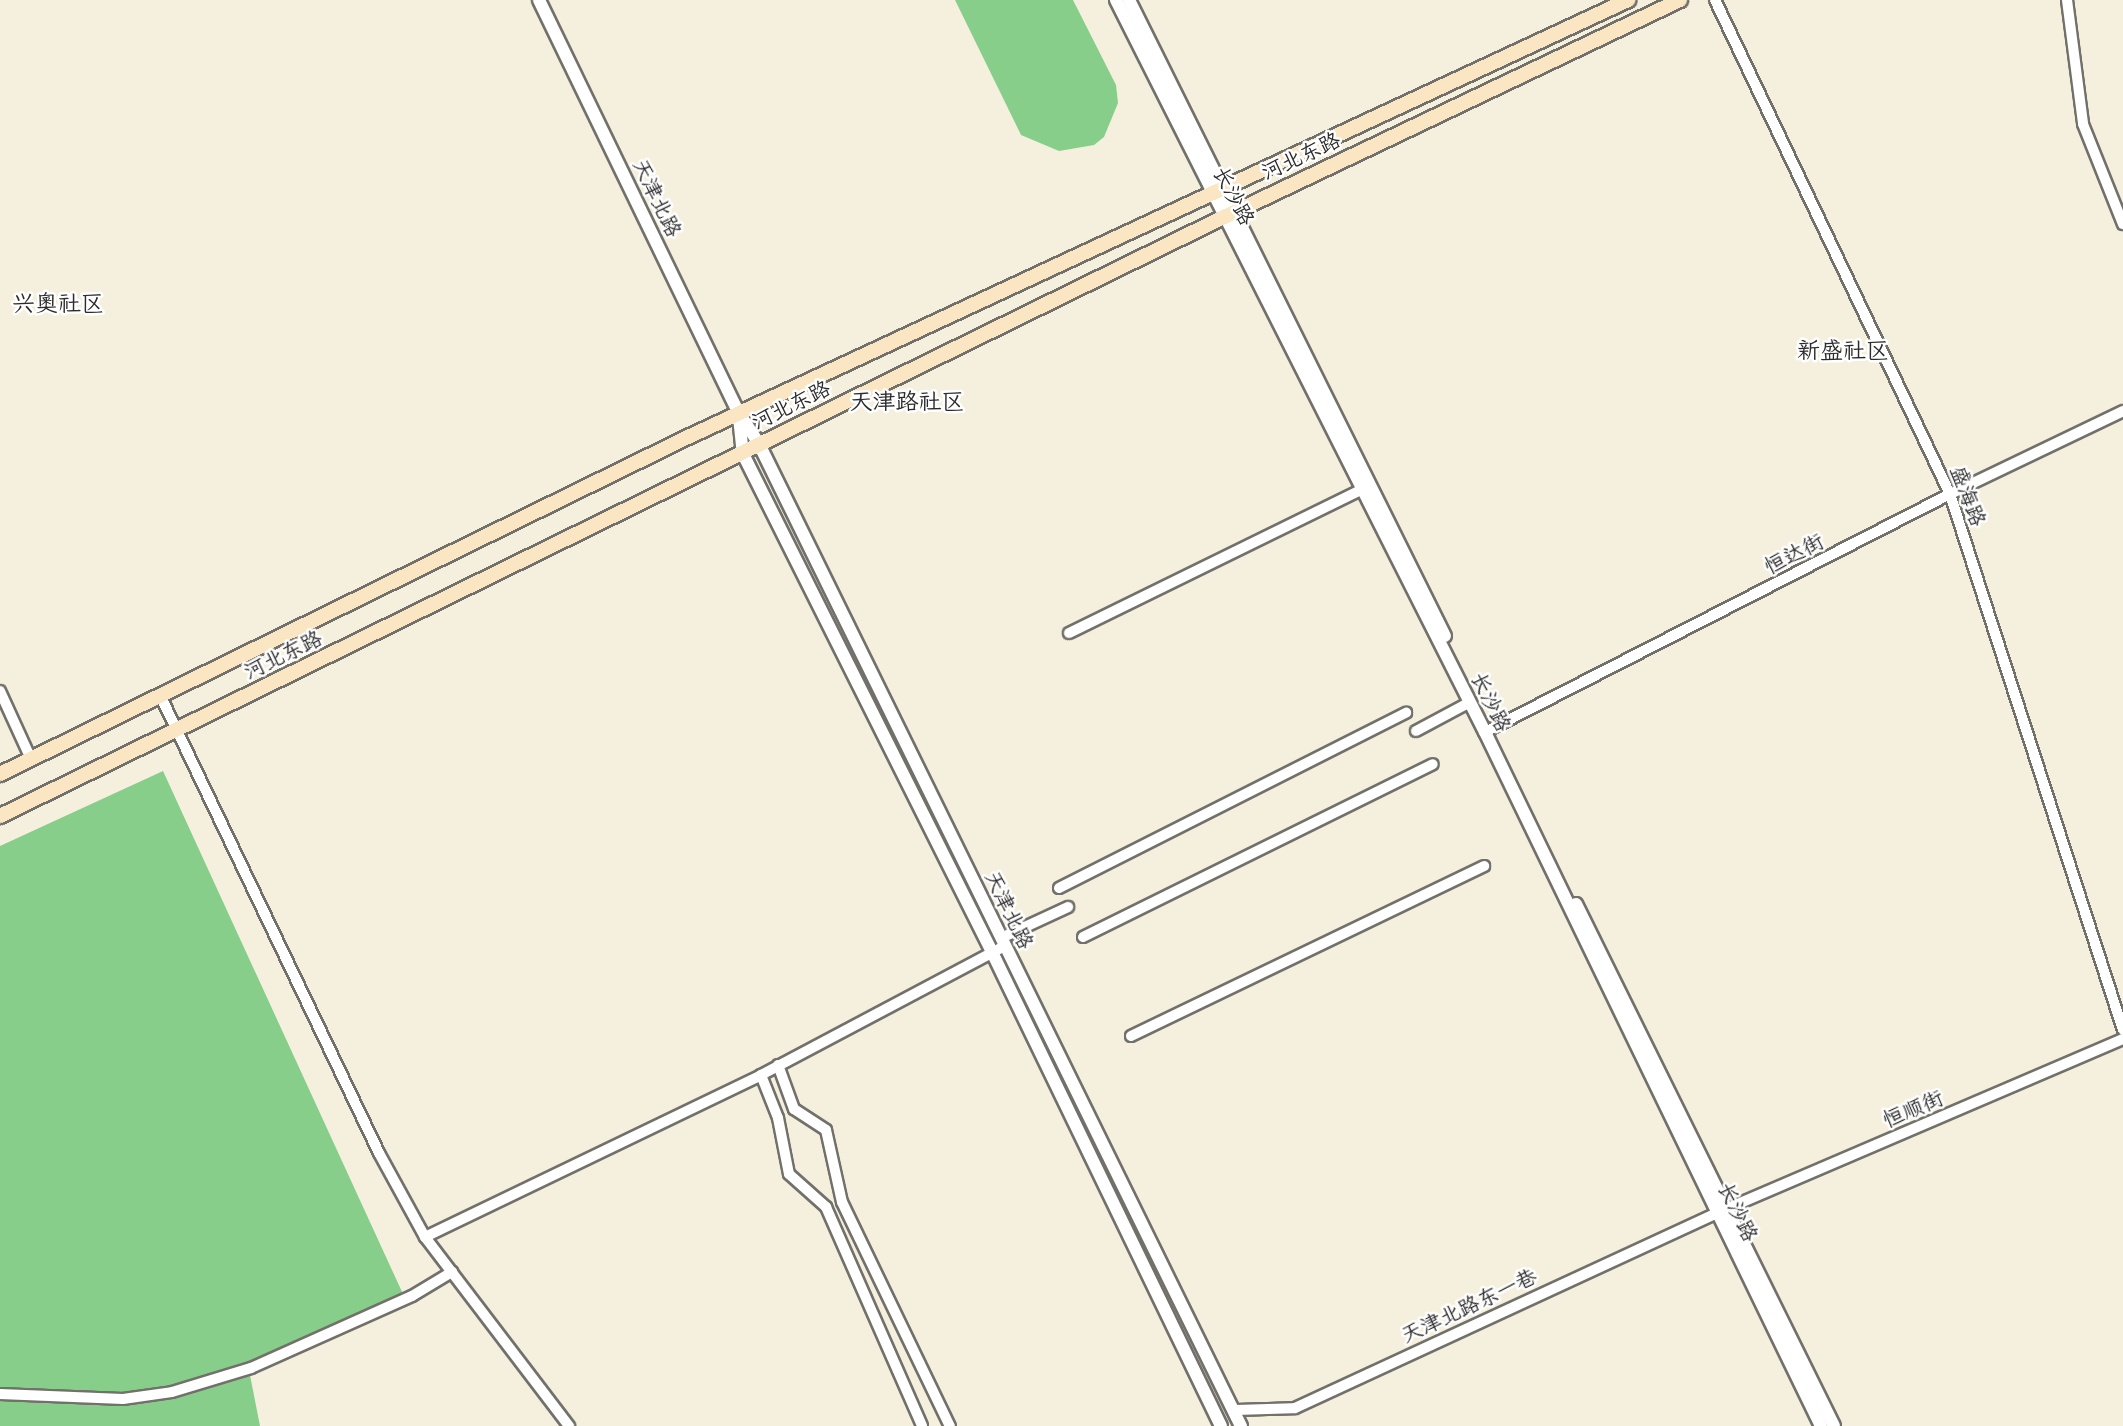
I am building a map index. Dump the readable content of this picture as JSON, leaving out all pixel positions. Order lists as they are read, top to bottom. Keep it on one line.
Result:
{"streets":{"main road":["河北东路"],"street":["长沙路","天津北路","盛海路","恒达街","恒顺街","天津北路东一巷"]},"crossings":[["河北东路","长沙路"],["河北东路","天津北路"],["长沙路","恒达街"],["长沙路","恒顺街"],["长沙路","天津北路东一巷"],["天津北路","天津北路东一巷"],["盛海路","恒达街"],["恒顺街","天津北路东一巷"]],"districts":["兴奥社区","新盛社区","天津路社区"]}
